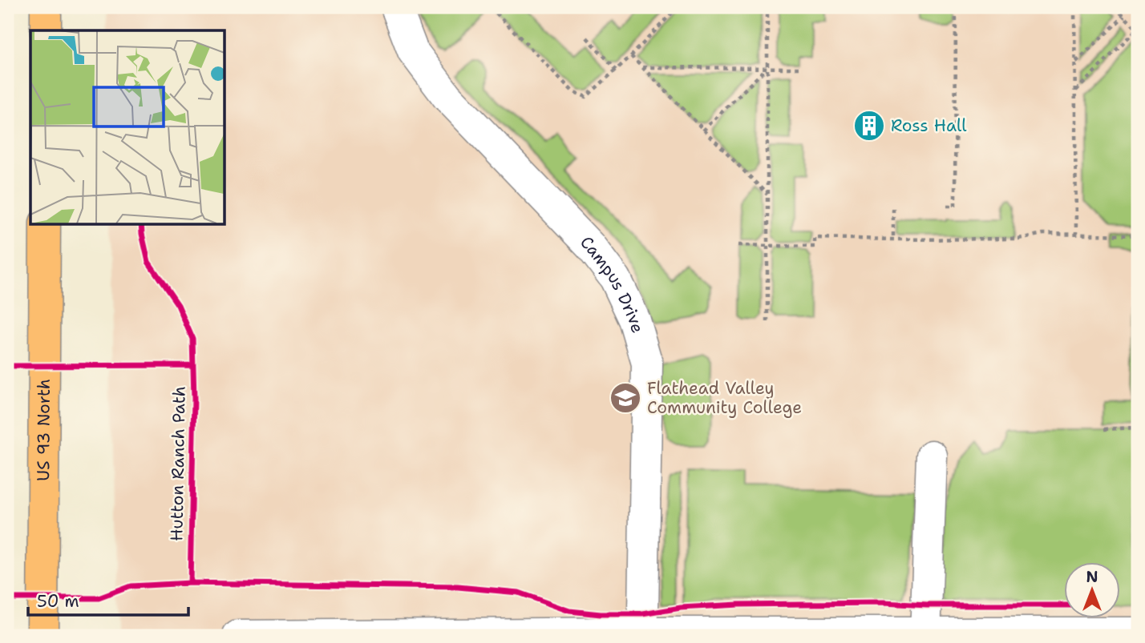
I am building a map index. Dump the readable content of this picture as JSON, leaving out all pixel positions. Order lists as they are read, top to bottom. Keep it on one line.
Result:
{"streets":{"main road":["US 93 North"],"street":["Campus Drive"],"cycle path":["Hutton Ranch Path"]},"places":{"building":["Ross Hall"],"school or university":["Flathead Valley Community College"]},"scale_bar":"50 m","north":"top"}
